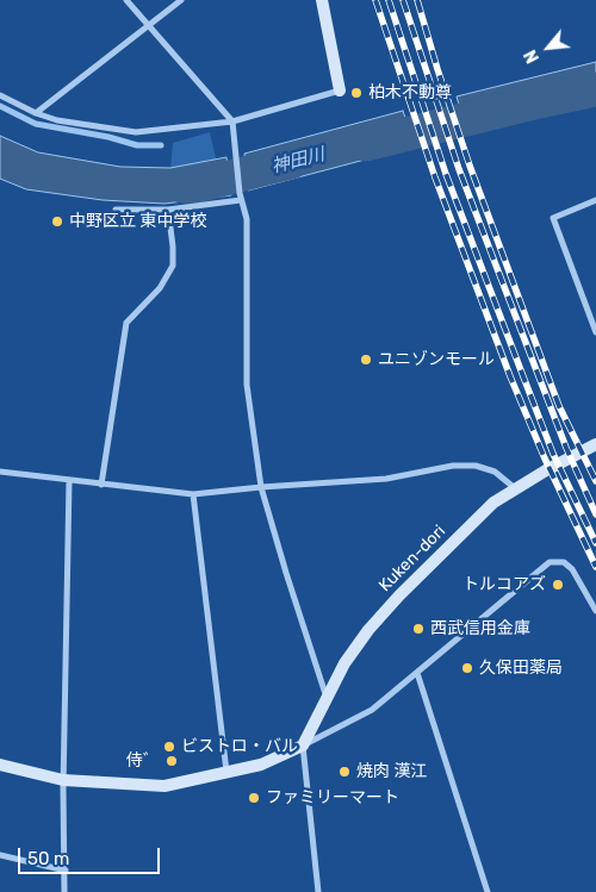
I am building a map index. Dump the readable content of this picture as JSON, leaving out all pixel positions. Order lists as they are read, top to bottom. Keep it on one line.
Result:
{"streets":{"street":["Kuken-dori"]},"water":["神田川"],"places":["柏木不動尊","中野区立 東中学校","ユニゾンモール","トルコアズ","西武信用金庫","久保田薬局","ビストロ・バル","侍゛","焼肉 漢江","ファミリーマート"],"scale_bar":"50 m","north":"bottom left"}
